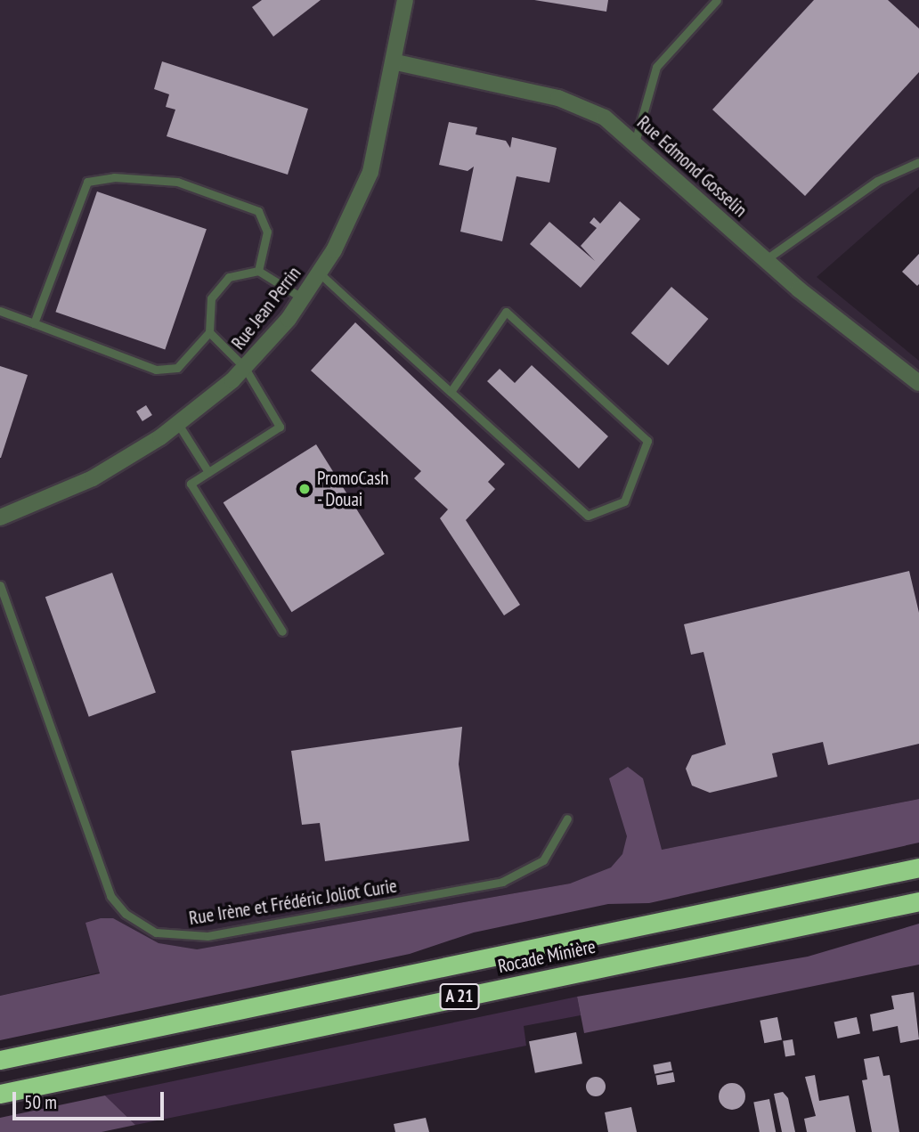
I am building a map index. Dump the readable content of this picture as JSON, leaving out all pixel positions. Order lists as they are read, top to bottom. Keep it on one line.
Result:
{"streets":{"highway":["Rocade Minière","A 21"],"street":["Rue Edmond Gosselin","Rue Jean Perrin"],"lane":["Rue Irène et Frédéric Joliot Curie"]},"crossings":[["Rue Edmond Gosselin","Rue Jean Perrin"]],"places":["PromoCash - Douai"],"scale_bar":"50 m"}
